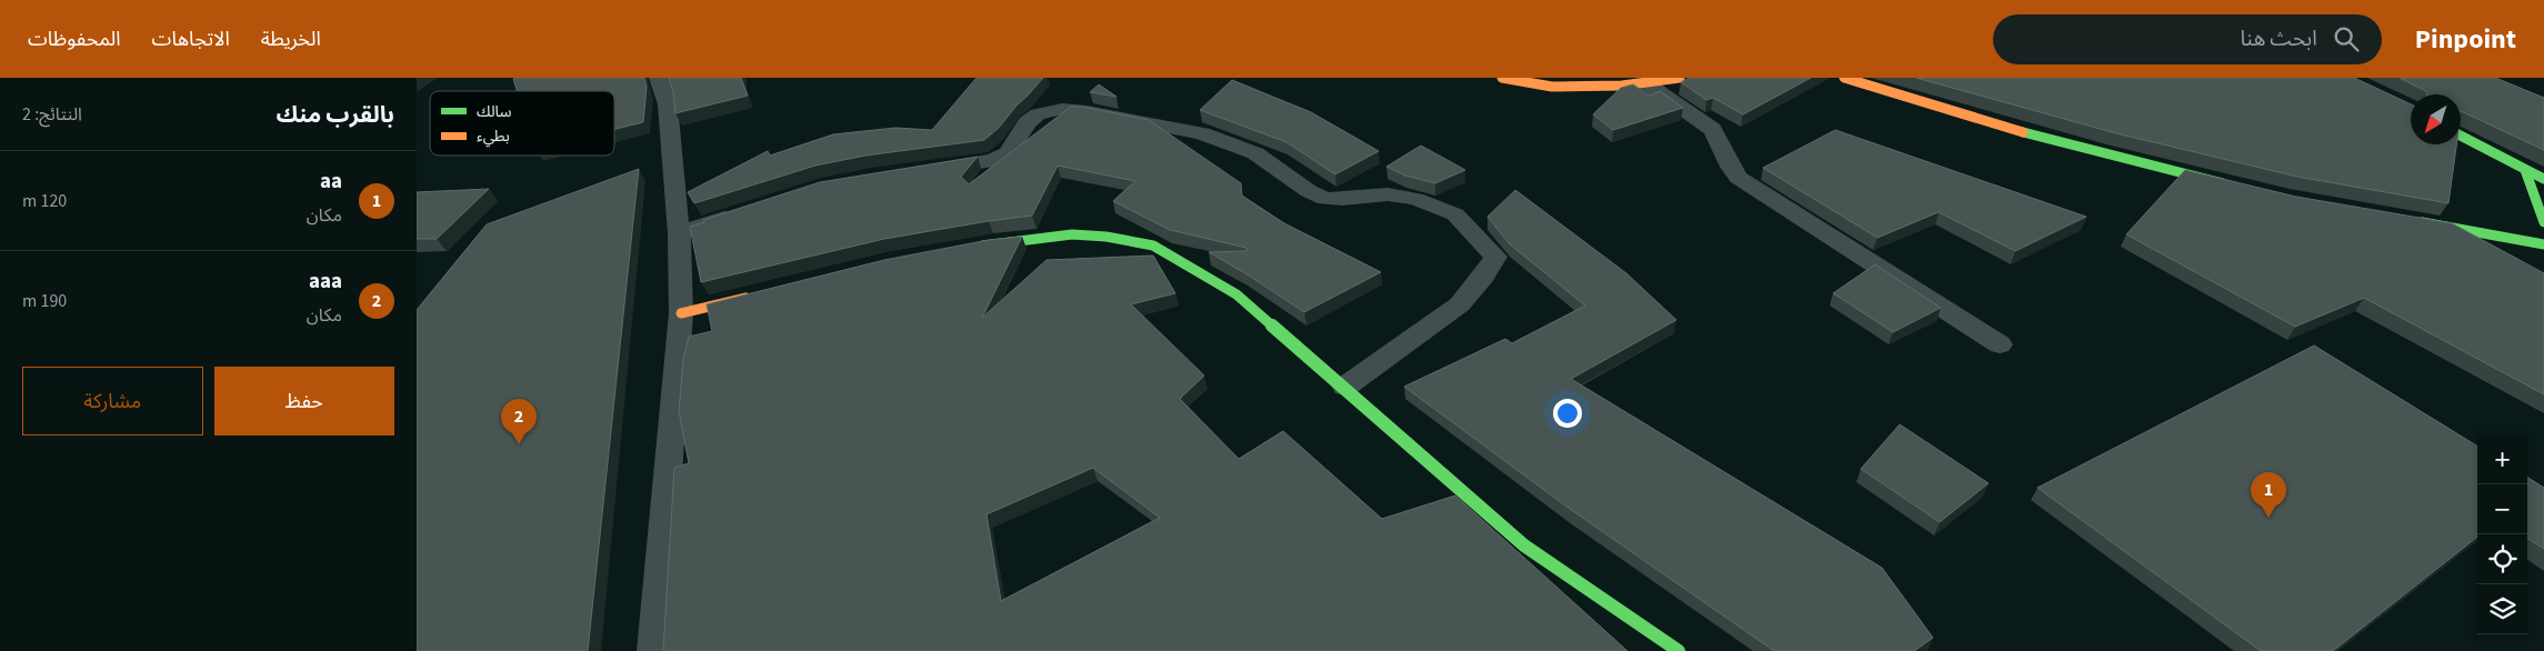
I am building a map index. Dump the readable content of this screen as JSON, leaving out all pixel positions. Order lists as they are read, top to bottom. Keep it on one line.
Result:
{"legend":["سالك","بطيء"],"north":"bottom left","page":{"header":"Pinpoint","search":"ابحث هنا","nav":["الخريطة","الاتجاهات","المحفوظات"],"heading":["بالقرب منك","النتائج: 2"],"list":[{"mark":"1","name":"aa","note":"مكان","value":"120 m"},{"mark":"2","name":"aaa","note":"مكان","value":"190 m"}],"buttons":["حفظ","مشاركة"],"pins":["2","1"],"map_buttons":["+","−"]}}
